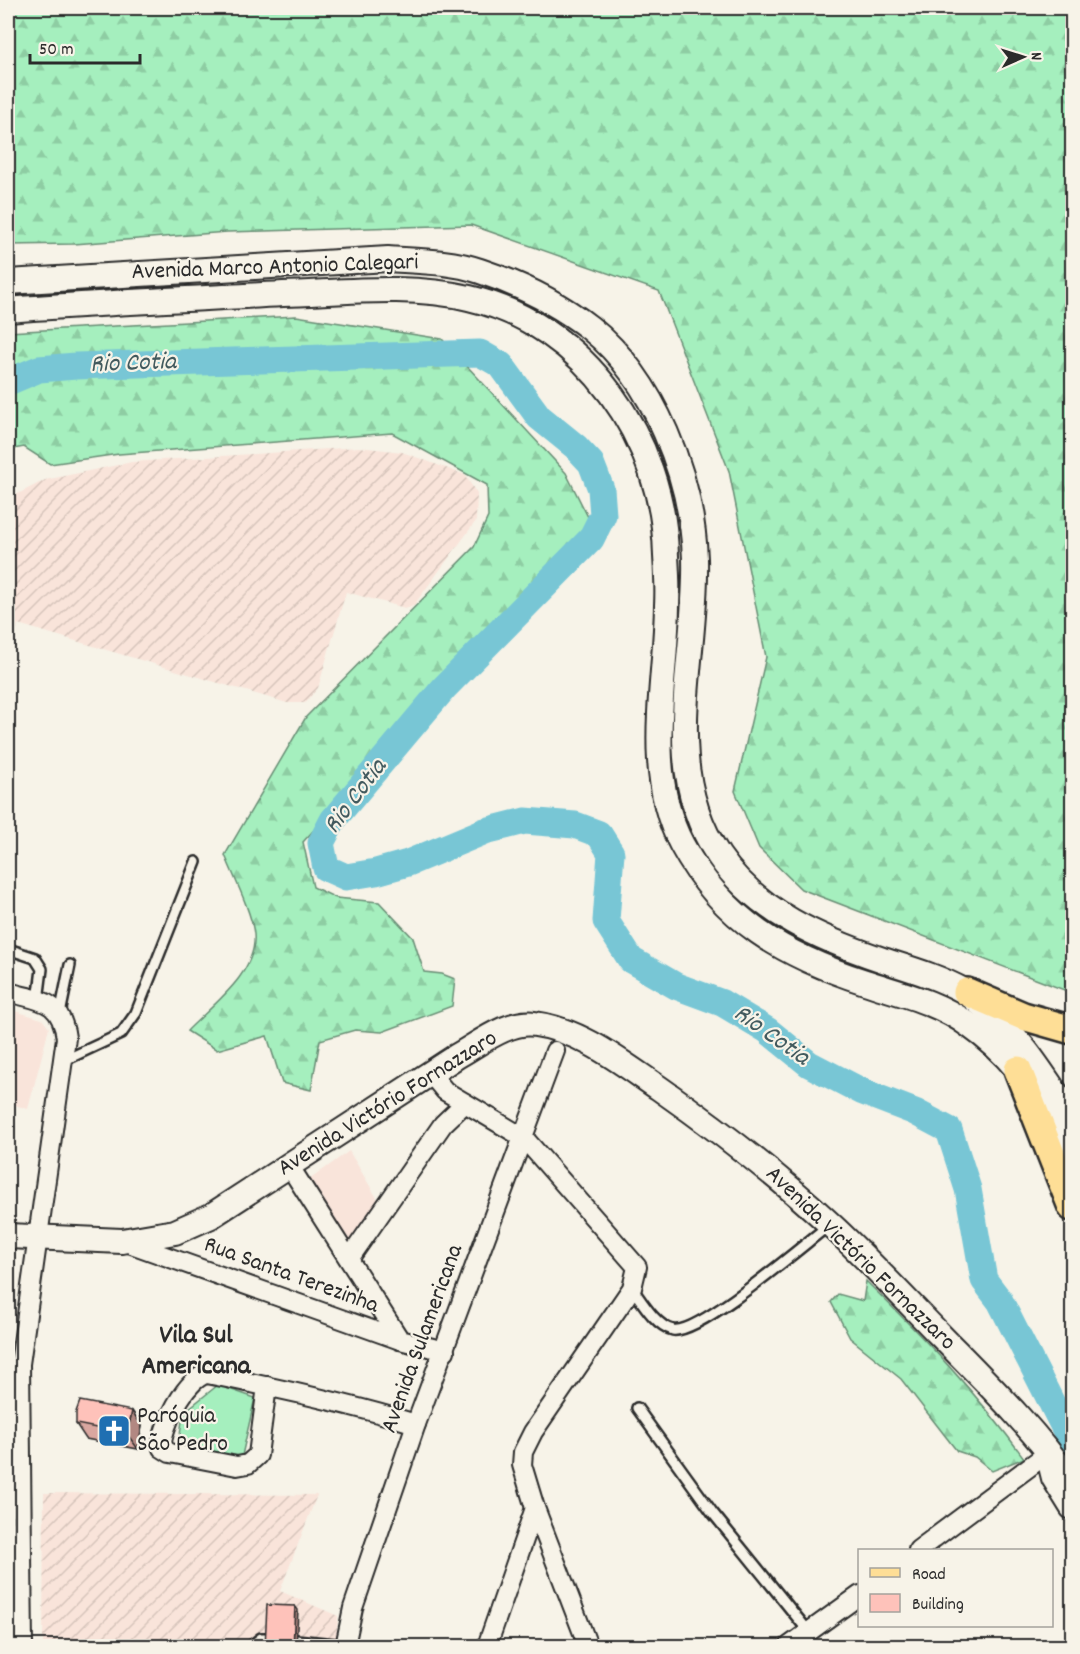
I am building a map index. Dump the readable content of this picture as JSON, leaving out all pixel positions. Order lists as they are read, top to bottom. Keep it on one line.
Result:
{"streets":{"main road":["Avenida Marco Antonio Calegari","Avenida Victório Fornazzaro"],"street":["Rua Santa Terezinha","Avenida Sulamericana"]},"crossings":[["Avenida Victório Fornazzaro","Rua Santa Terezinha"],["Rua Santa Terezinha","Avenida Sulamericana"]],"districts":["Vila Sul Americana"],"water":["Rio Cotia"],"places":{"church":["Paróquia São Pedro"]},"legend":["Road","Building"],"scale_bar":"50 m","north":"right"}
